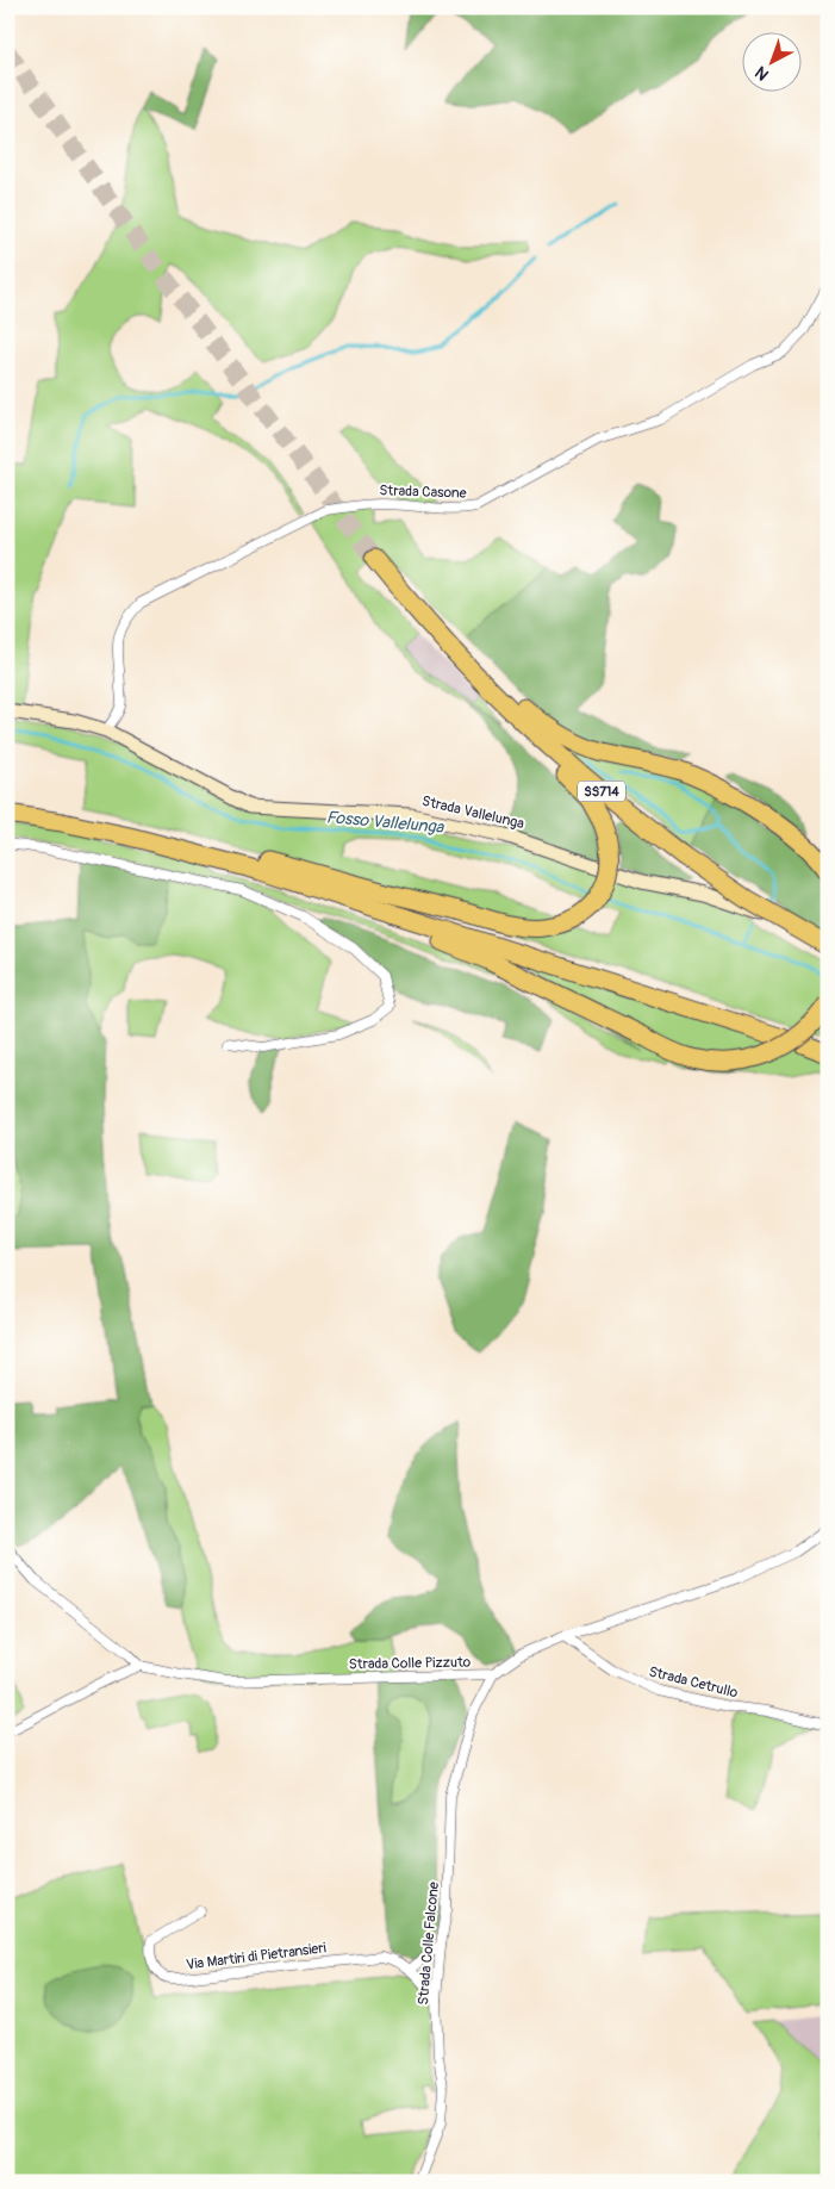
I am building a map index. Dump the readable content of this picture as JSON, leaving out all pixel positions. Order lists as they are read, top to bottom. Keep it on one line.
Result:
{"streets":{"highway":["SS714"],"street":["Strada Casone","Strada Vallelunga","Strada Colle Pizzuto","Strada Cetrullo","Strada Colle Falcone","Via Martiri di Pietransieri"]},"crossings":[["Strada Casone","Strada Vallelunga"],["SS714","Strada Vallelunga"],["Strada Colle Pizzuto","Strada Colle Falcone"],["Strada Colle Falcone","Via Martiri di Pietransieri"]],"water":["Fosso Vallelunga"],"north":"bottom left"}
